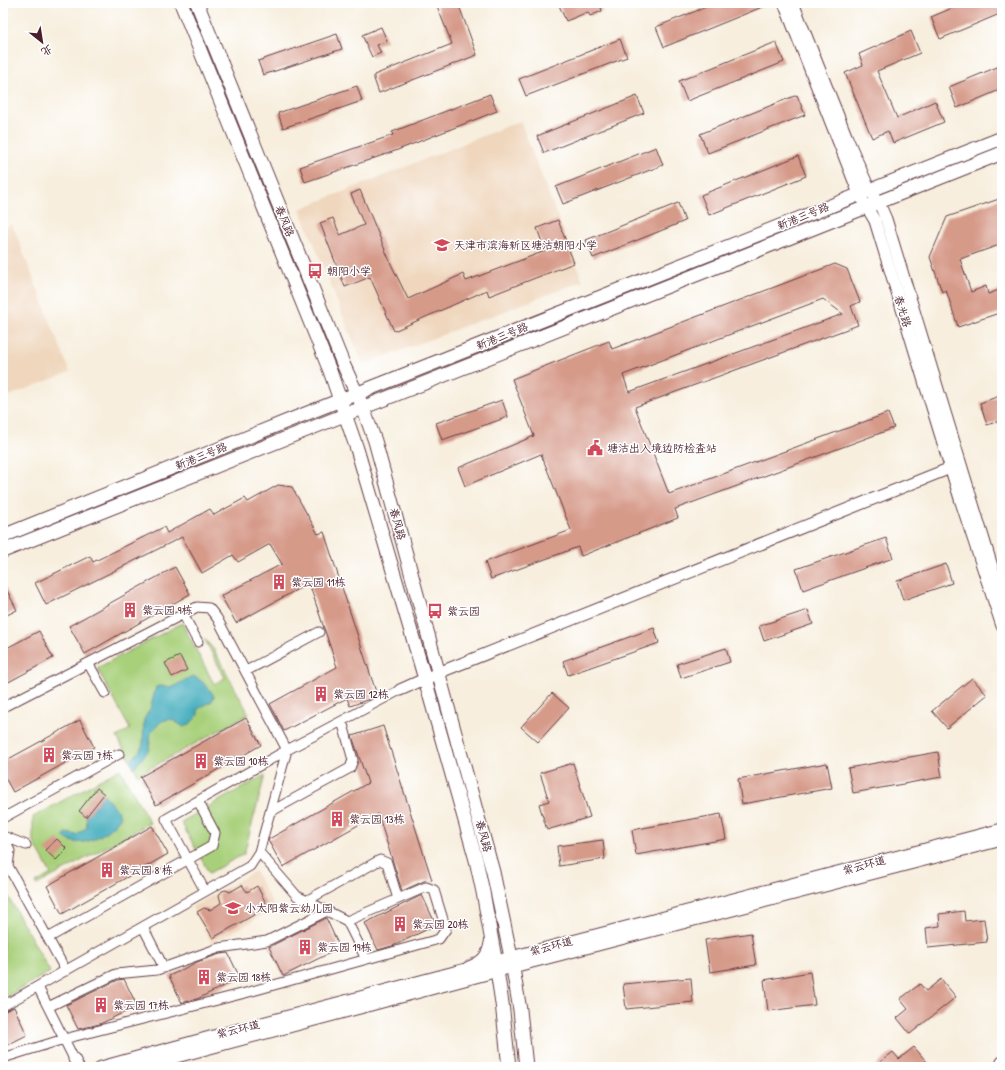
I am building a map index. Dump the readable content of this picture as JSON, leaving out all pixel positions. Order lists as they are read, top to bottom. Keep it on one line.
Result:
{"streets":{"main road":["新港三号路","春风路"],"street":["春光路","紫云环道"]},"crossings":[["新港三号路","春风路"],["新港三号路","春光路"],["春风路","紫云环道"]],"places":{"school or university":["天津市滨海新区塘沽朝阳小学","小太阳紫云幼儿园"],"bus stop":["朝阳小学","紫云园"],"public building":["塘沽出入境边防检查站"],"building":["紫云园 11栋","紫云园 9栋","紫云园 12栋","紫云园 7栋","紫云园 10栋","紫云园 13栋","紫云园 8 栋","紫云园 20栋","紫云园 19栋","紫云园 18栋","紫云园 17栋"]},"north":"bottom right"}
